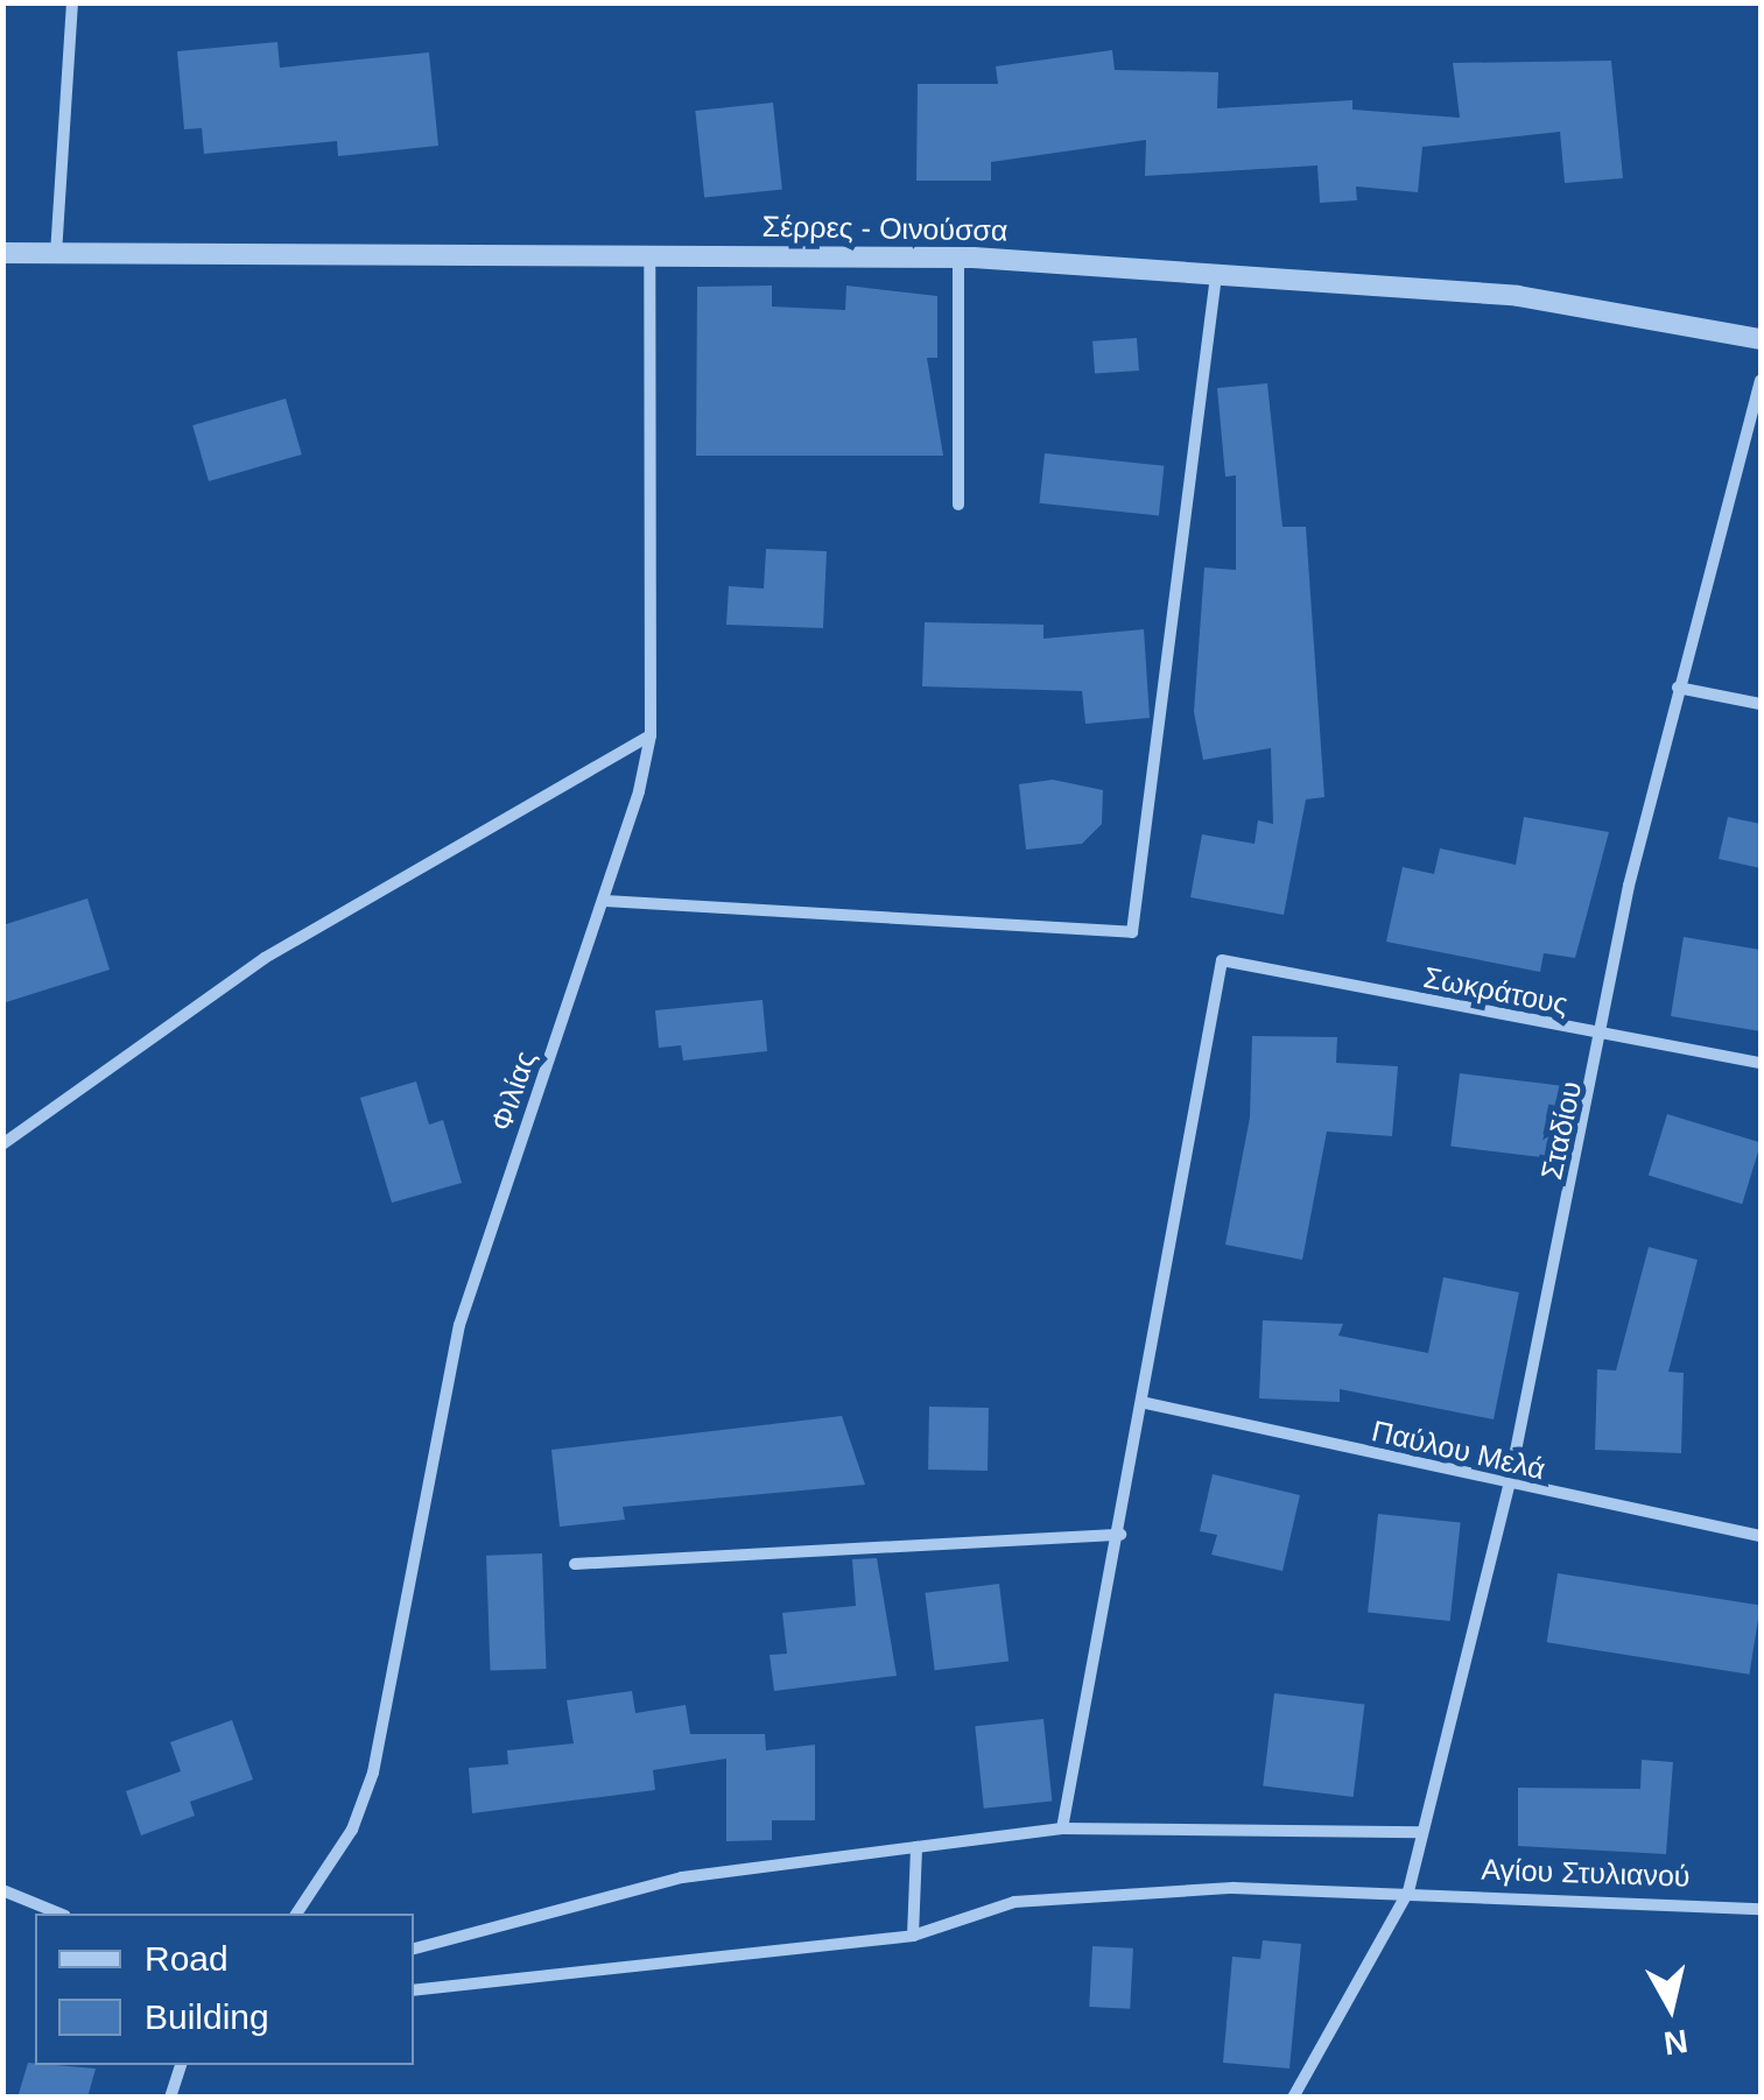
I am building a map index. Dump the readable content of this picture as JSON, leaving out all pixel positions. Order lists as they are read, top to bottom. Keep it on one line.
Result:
{"streets":{"street":["Σέρρες - Οινούσσα","Σωκράτους","Φιλίας","Σταδίου","Παύλου Μελά","Αγίου Στυλιανού"]},"crossings":[["Σέρρες - Οινούσσα","Φιλίας"],["Σωκράτους","Σταδίου"],["Σωκράτους","Παύλου Μελά"],["Σταδίου","Παύλου Μελά"],["Σταδίου","Αγίου Στυλιανού"]],"legend":["Road","Building"],"north":"bottom"}
